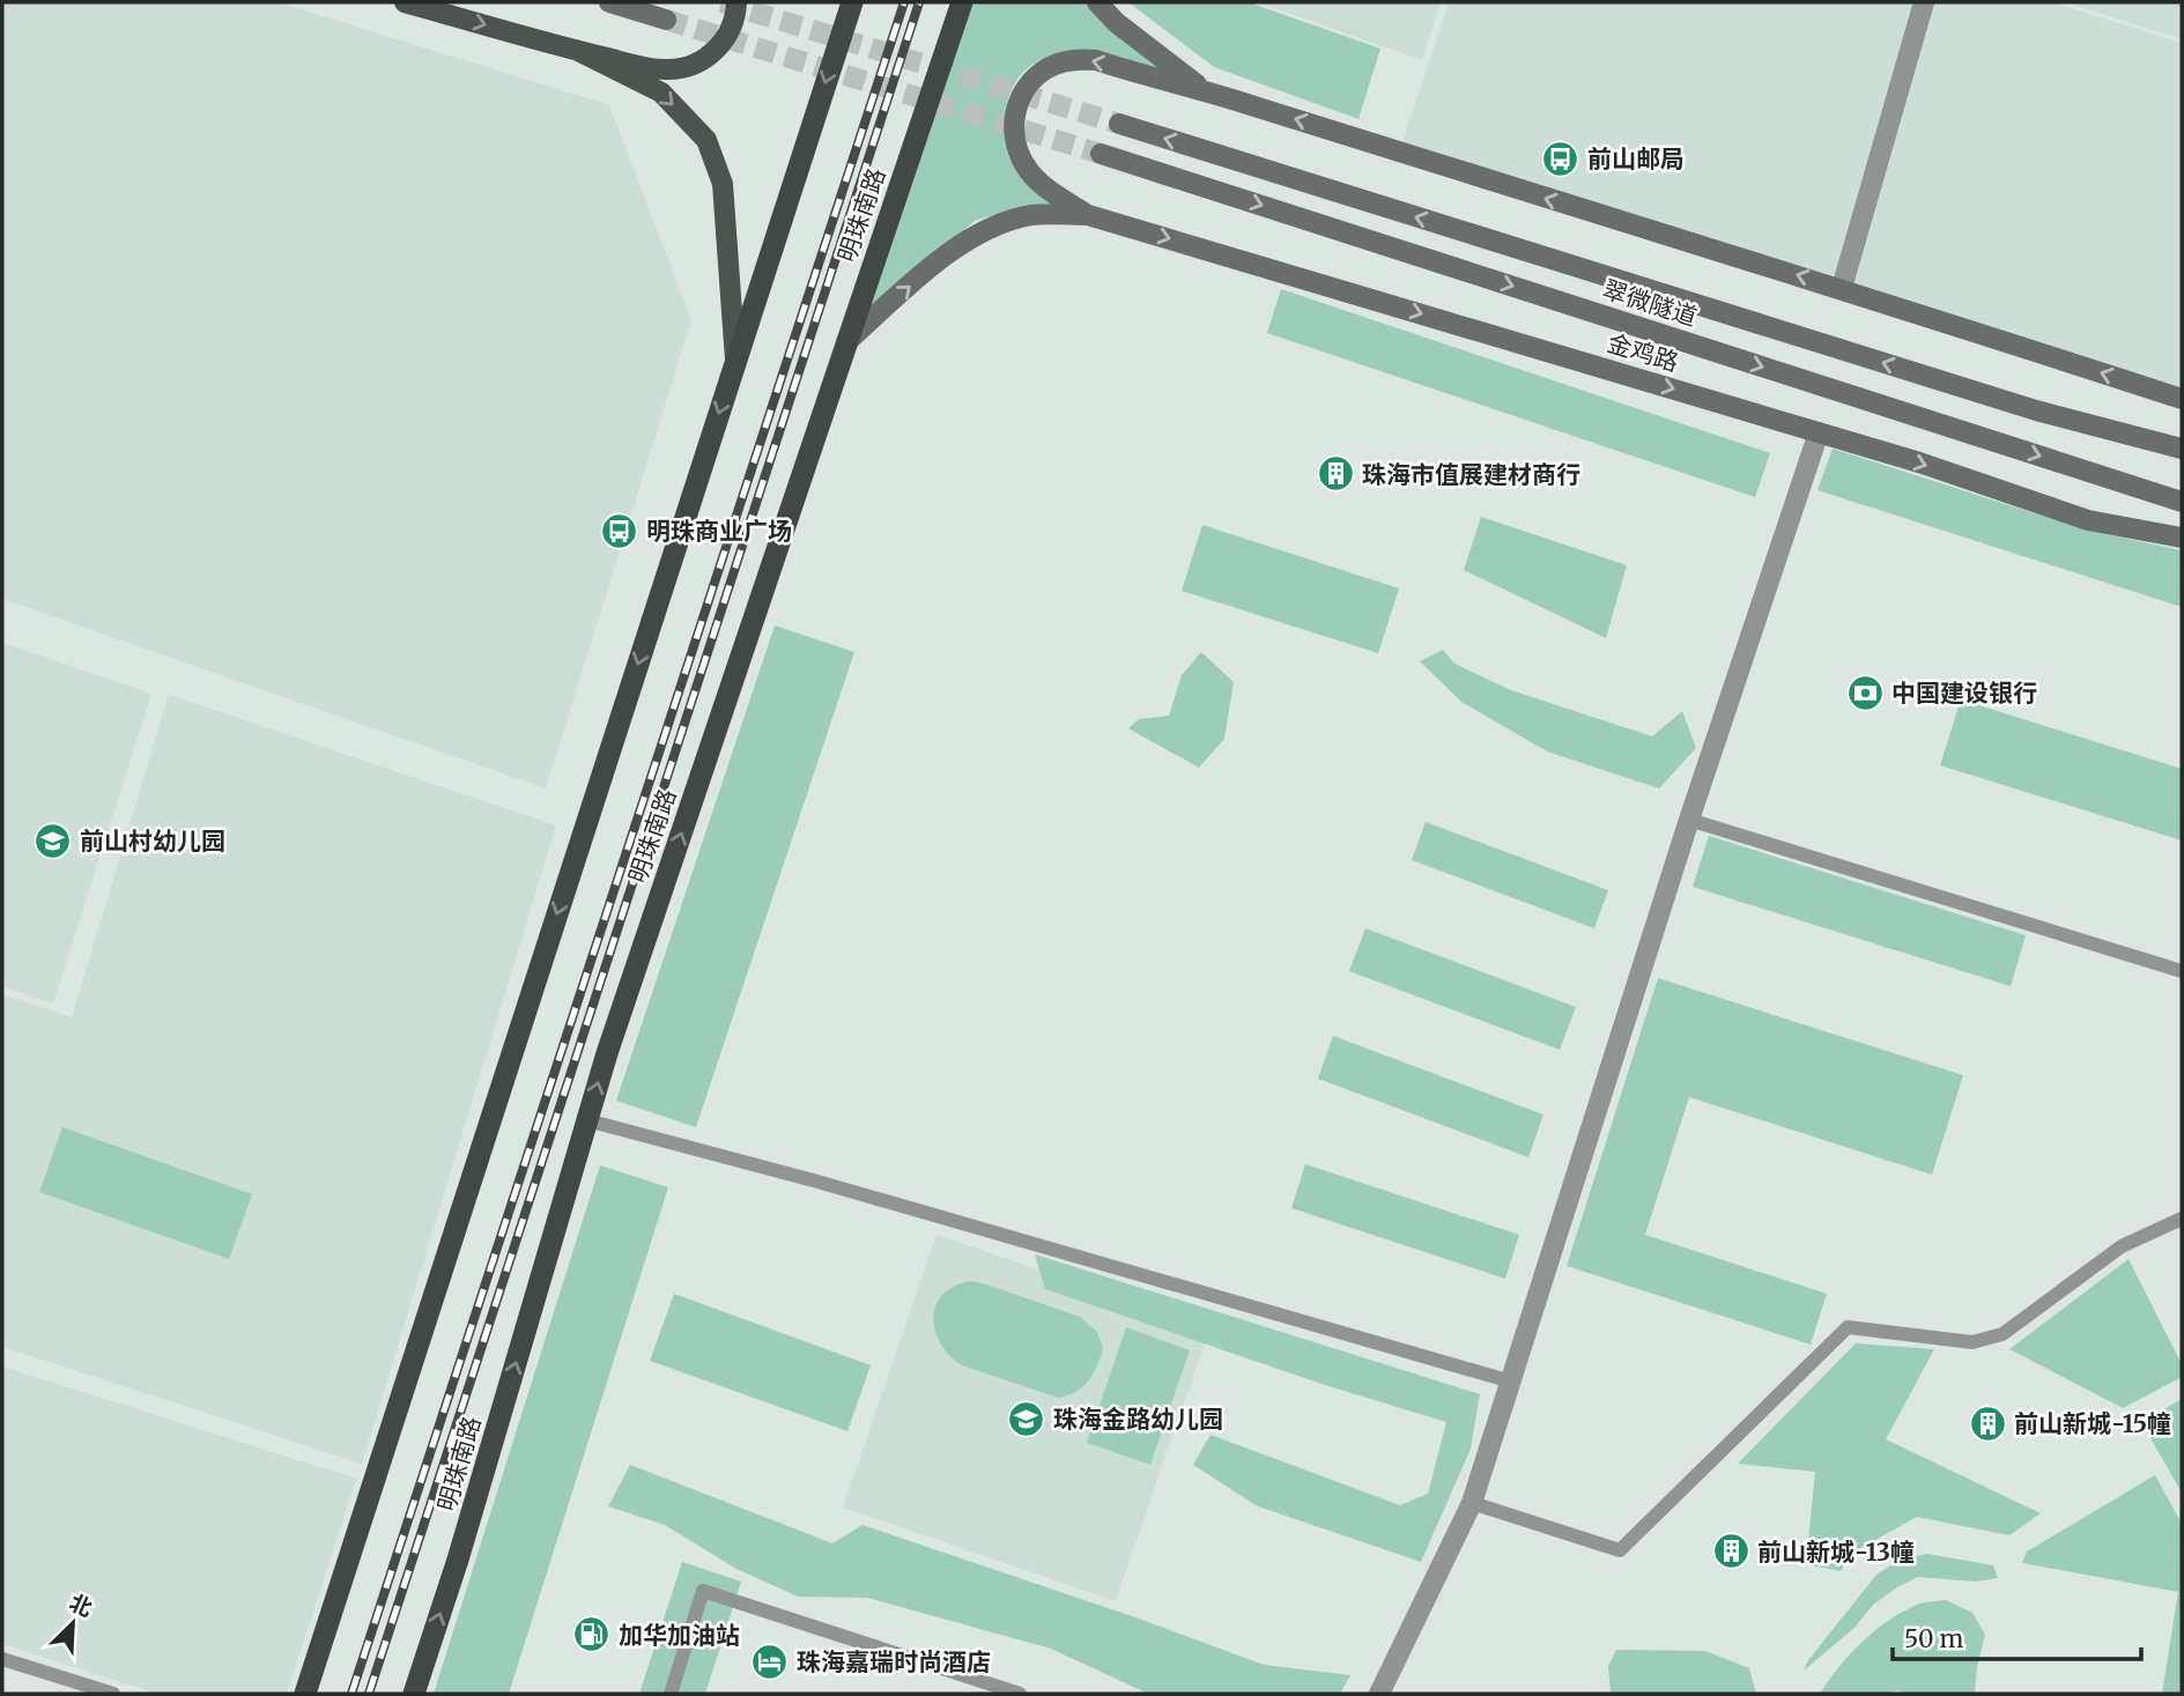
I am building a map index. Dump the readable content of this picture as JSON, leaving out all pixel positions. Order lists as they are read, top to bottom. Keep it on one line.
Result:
{"streets":{"highway":["明珠南路"],"main road":["翠微隧道","金鸡路"]},"places":{"bus stop":["前山邮局","明珠商业广场"],"building":["珠海市值展建材商行","前山新城-15幢","前山新城-13幢"],"bank":["中国建设银行"],"school or university":["前山村幼儿园","珠海金路幼儿园"],"fuel station":["加华加油站"],"hotel":["珠海嘉瑞时尚酒店"]},"scale_bar":"50 m","north":"top right"}
